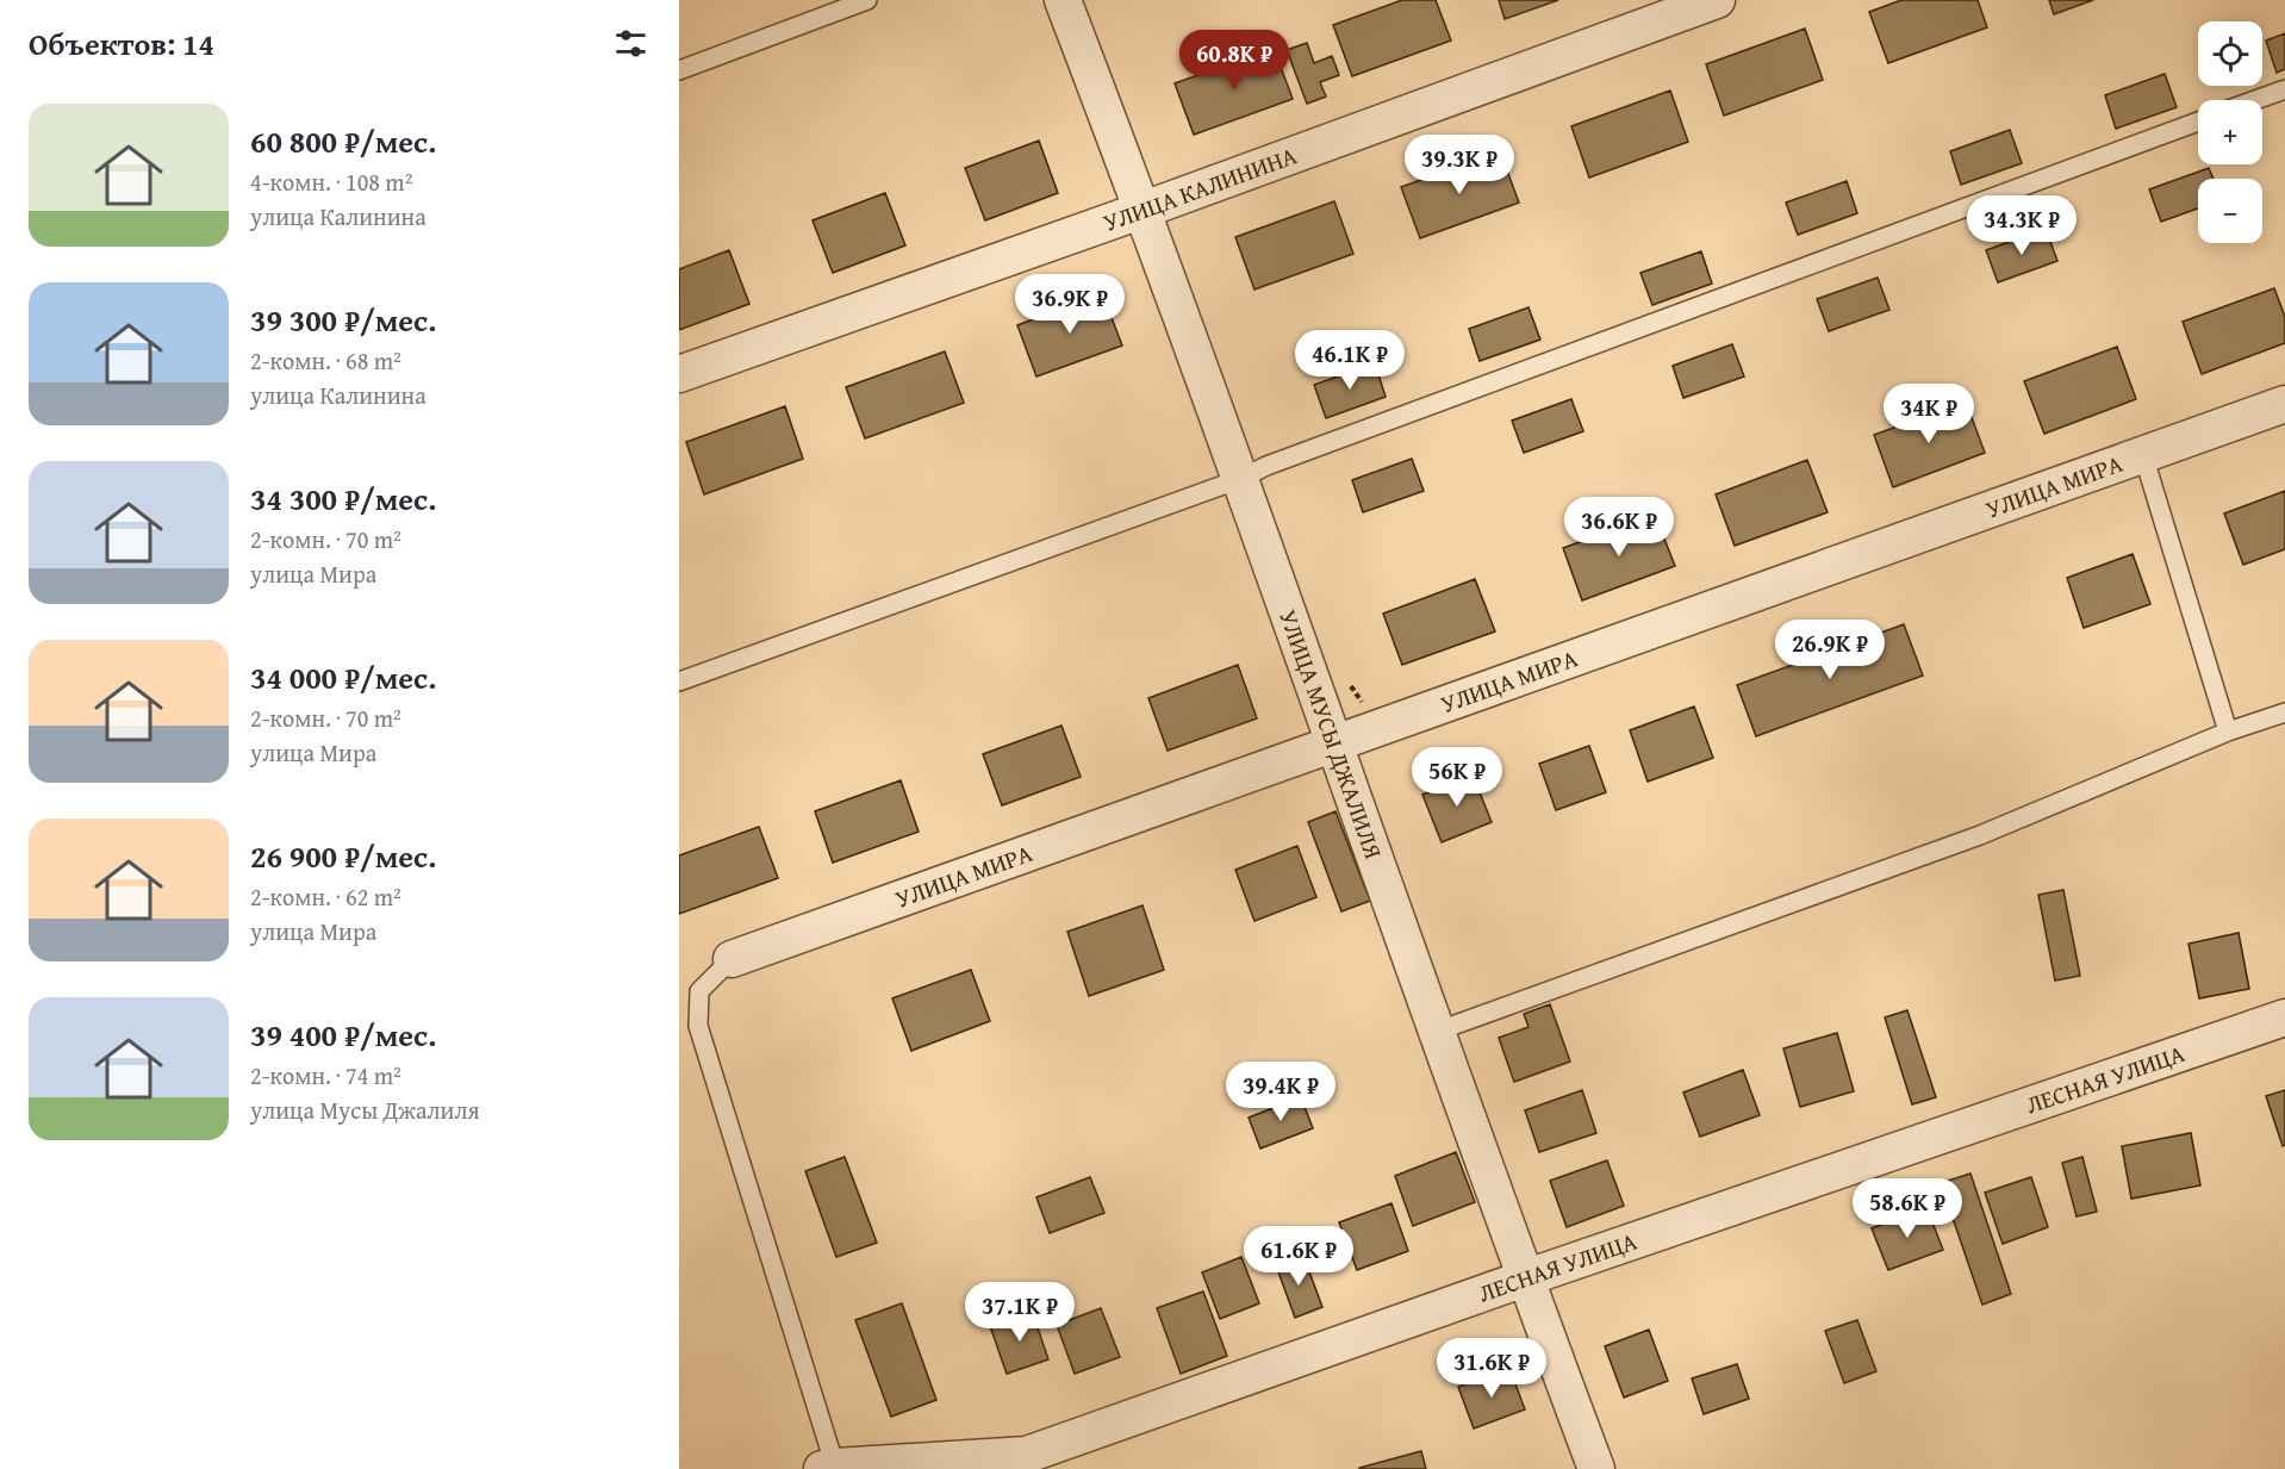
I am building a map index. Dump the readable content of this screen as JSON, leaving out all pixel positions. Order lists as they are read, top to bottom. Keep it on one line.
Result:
{"streets":{"street":["УЛИЦА КАЛИНИНА","УЛИЦА МИРА","УЛИЦА МУСЫ ДЖАЛИЛЯ","ЛЕСНАЯ УЛИЦА"]},"crossings":[["УЛИЦА КАЛИНИНА","УЛИЦА МУСЫ ДЖАЛИЛЯ"],["УЛИЦА МИРА","УЛИЦА МУСЫ ДЖАЛИЛЯ"],["УЛИЦА МУСЫ ДЖАЛИЛЯ","ЛЕСНАЯ УЛИЦА"]],"page":{"heading":"Объектов: 14","map_buttons":["+","−"],"price":["60.8K ₽","39.3K ₽","34.3K ₽","36.9K ₽","46.1K ₽","34K ₽","36.6K ₽","26.9K ₽","56K ₽","39.4K ₽","58.6K ₽","61.6K ₽","37.1K ₽","31.6K ₽"],"list":[{"name":"60 800 ₽/мес.","note":"4-комн. · 108 m² · улица Калинина"},{"name":"39 300 ₽/мес.","note":"2-комн. · 68 m² · улица Калинина"},{"name":"34 300 ₽/мес.","note":"2-комн. · 70 m² · улица Мира"},{"name":"34 000 ₽/мес.","note":"2-комн. · 70 m² · улица Мира"},{"name":"26 900 ₽/мес.","note":"2-комн. · 62 m² · улица Мира"},{"name":"39 400 ₽/мес.","note":"2-комн. · 74 m² · улица Мусы Джалиля"}]}}
